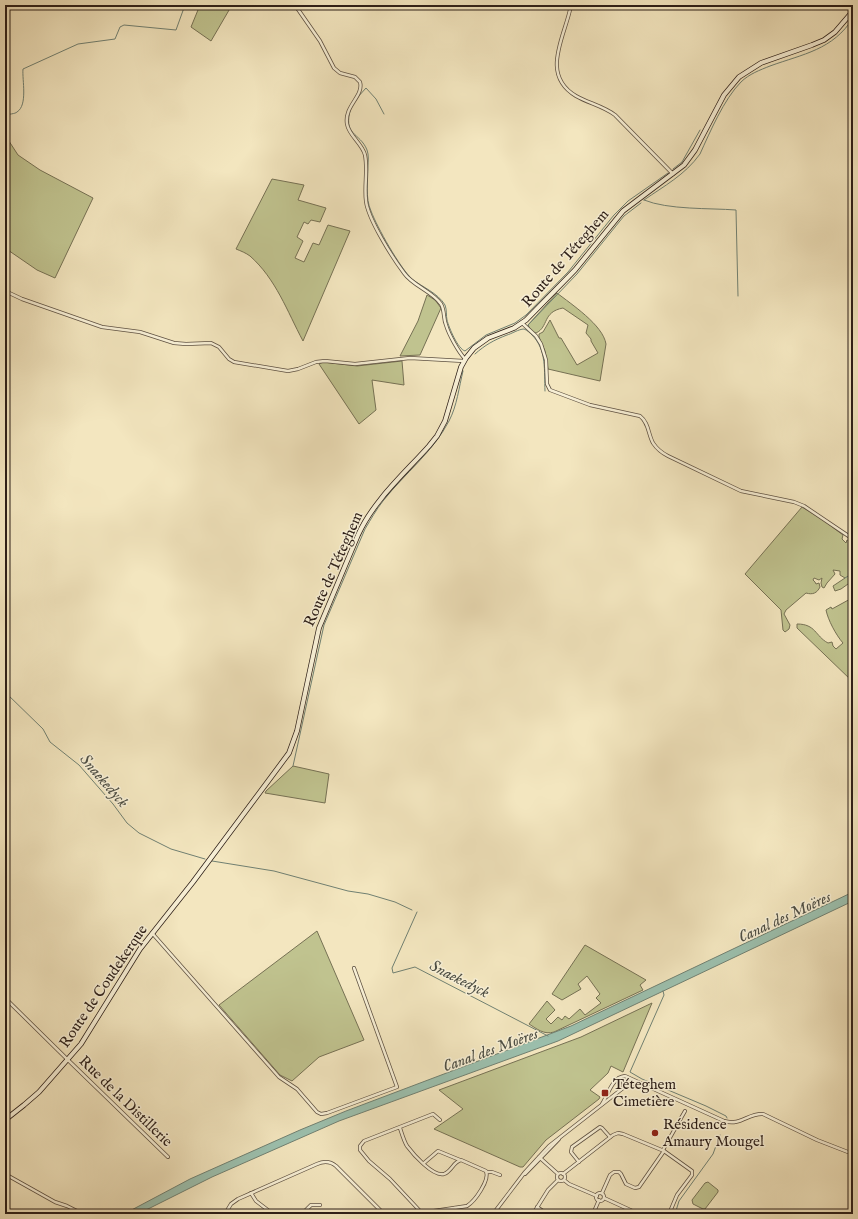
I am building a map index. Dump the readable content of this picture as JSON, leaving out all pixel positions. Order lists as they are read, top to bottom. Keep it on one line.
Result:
{"streets":{"main road":["Route de Téteghem","Route de Coudekerque"],"street":["Rue de la Distillerie"]},"crossings":[["Route de Téteghem","Route de Coudekerque"],["Route de Coudekerque","Rue de la Distillerie"]],"water":["Snaekedyck","Canal des Moëres"],"places":{"transit":["Téteghem Cimetière"],"other":["Résidence Amaury Mougel"]}}
